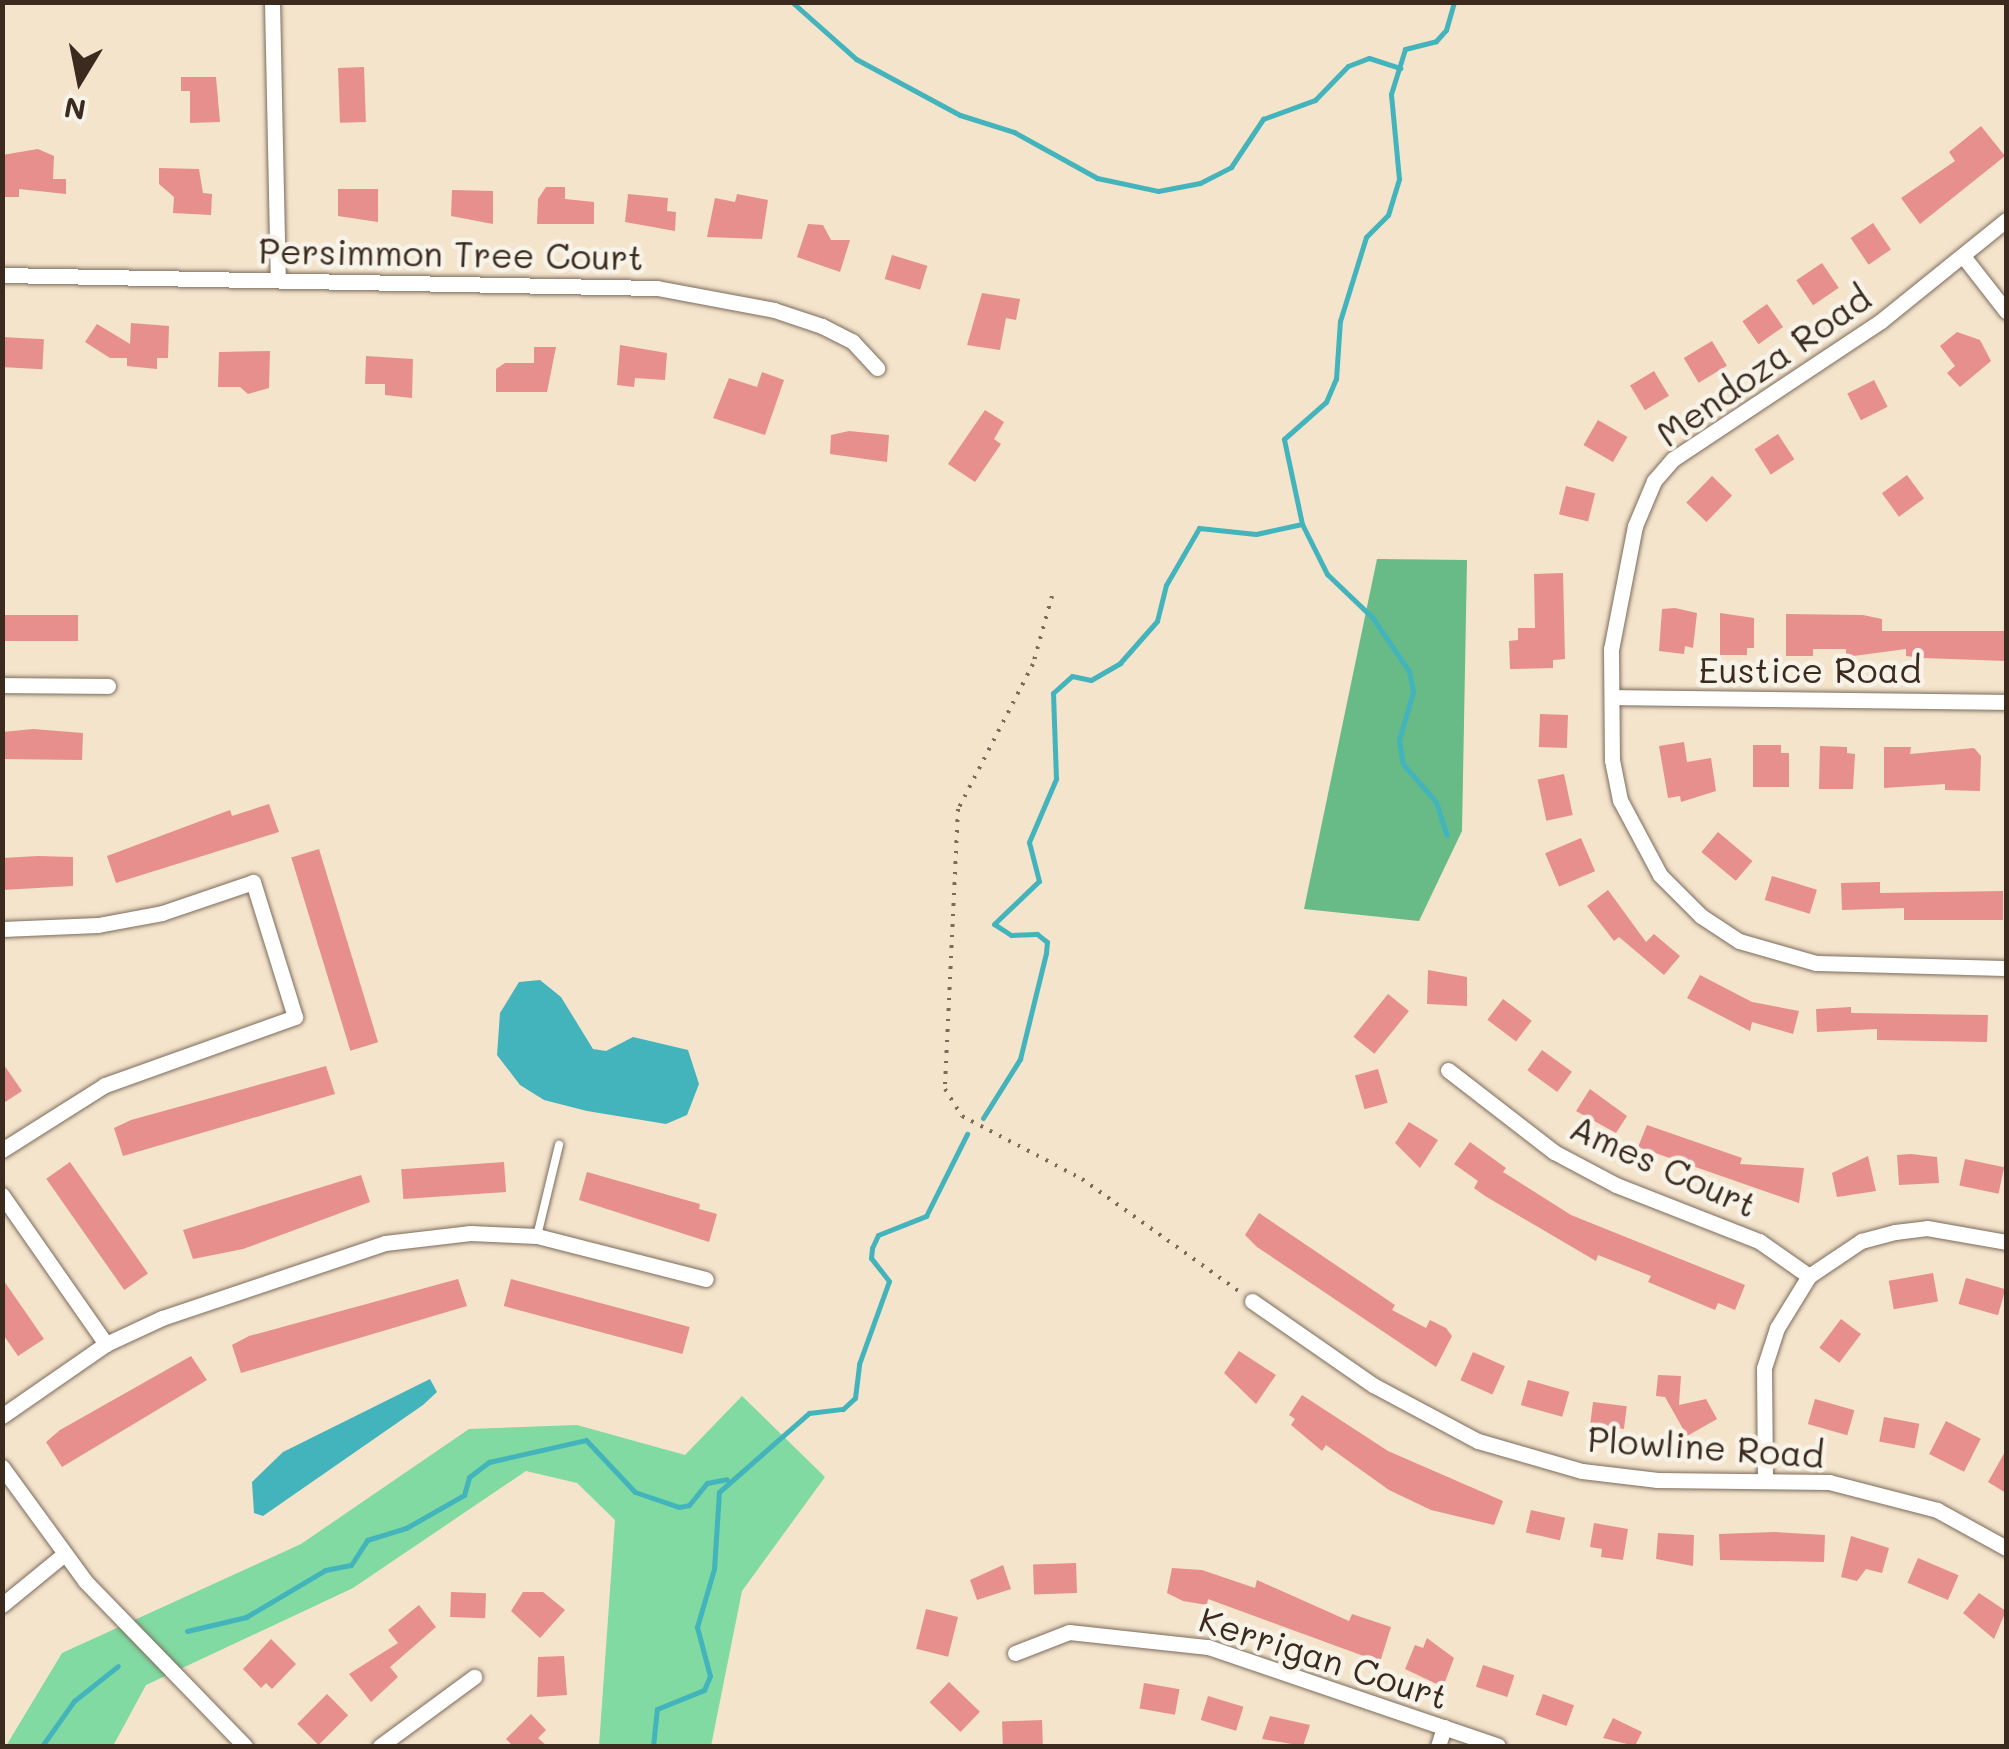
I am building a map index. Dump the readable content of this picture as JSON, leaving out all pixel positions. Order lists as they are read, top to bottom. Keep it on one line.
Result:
{"streets":{"street":["Persimmon Tree Court","Mendoza Road","Eustice Road","Ames Court","Plowline Road","Kerrigan Court"]},"crossings":[["Mendoza Road","Eustice Road"]],"north":"bottom"}
